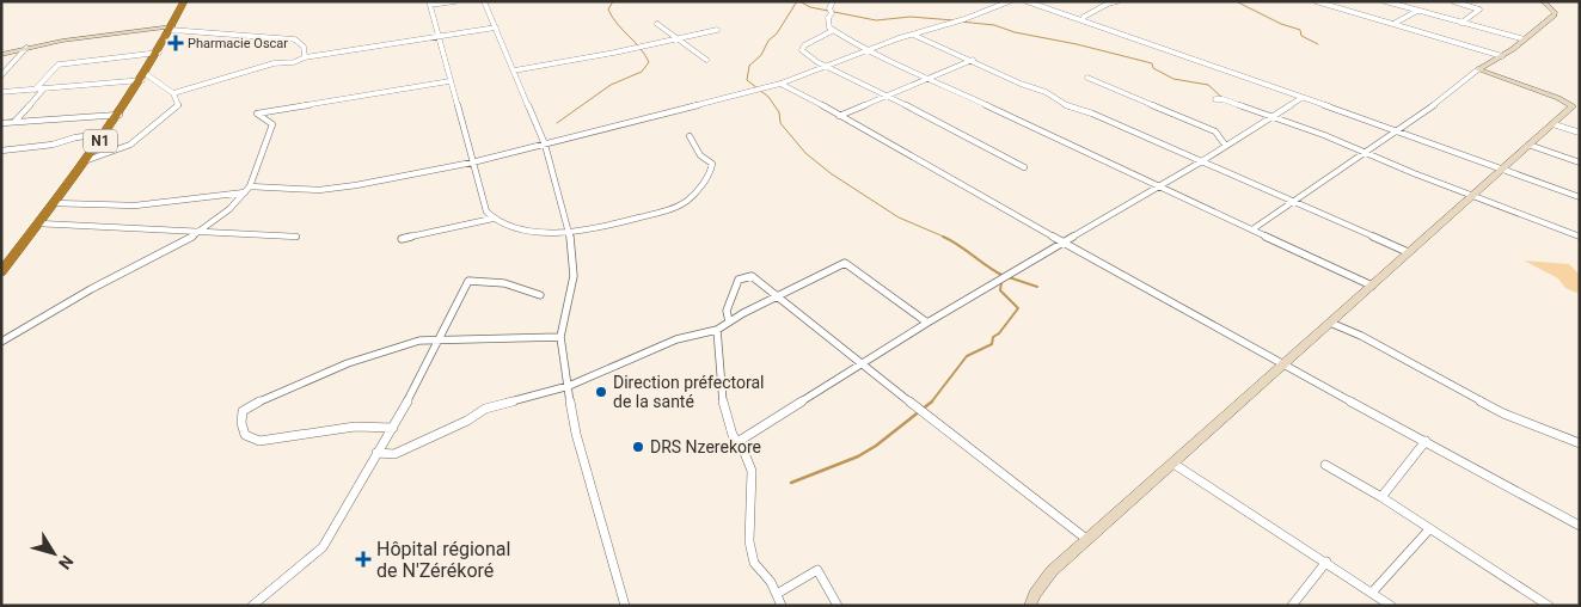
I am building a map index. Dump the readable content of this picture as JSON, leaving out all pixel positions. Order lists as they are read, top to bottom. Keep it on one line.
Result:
{"streets":{"highway":["N1"]},"places":{"health":["Pharmacie Oscar","Hôpital régional de N'Zérékoré"],"other":["Direction préfectoral de la santé","DRS Nzerekore"]},"north":"bottom right"}
